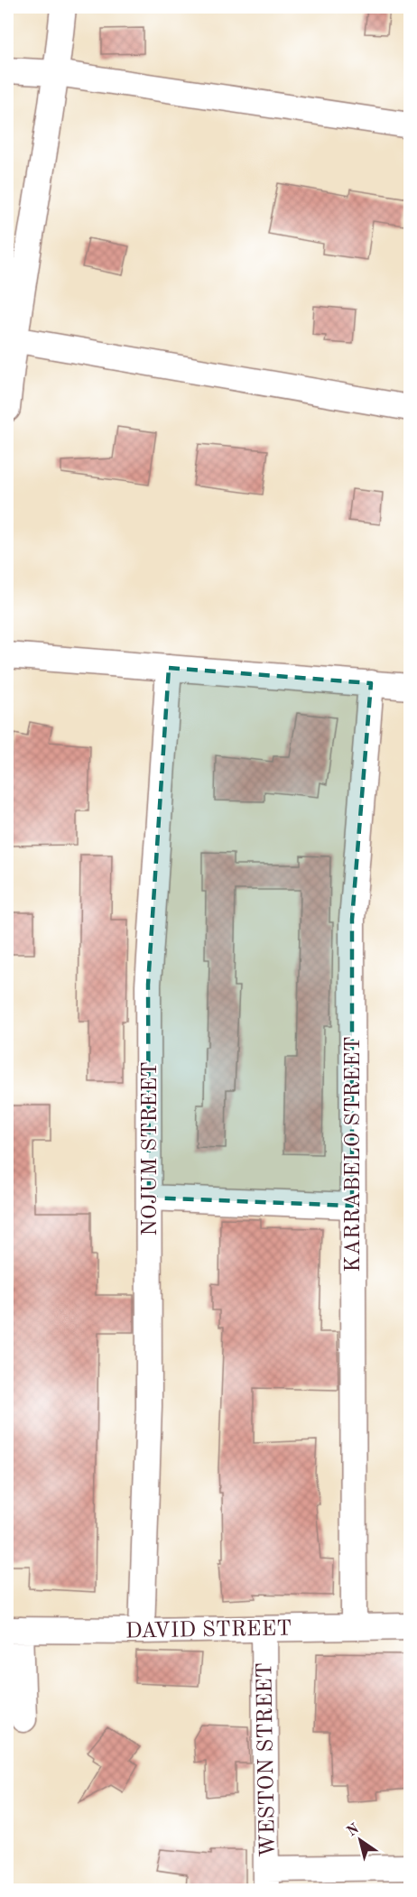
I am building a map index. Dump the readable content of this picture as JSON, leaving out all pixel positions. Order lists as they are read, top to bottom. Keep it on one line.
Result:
{"streets":{"street":["NOJUM STREET","KARRABELO STREET","DAVID STREET","WESTON STREET"]},"crossings":[["NOJUM STREET","DAVID STREET"],["KARRABELO STREET","DAVID STREET"],["DAVID STREET","WESTON STREET"]],"north":"top left"}
